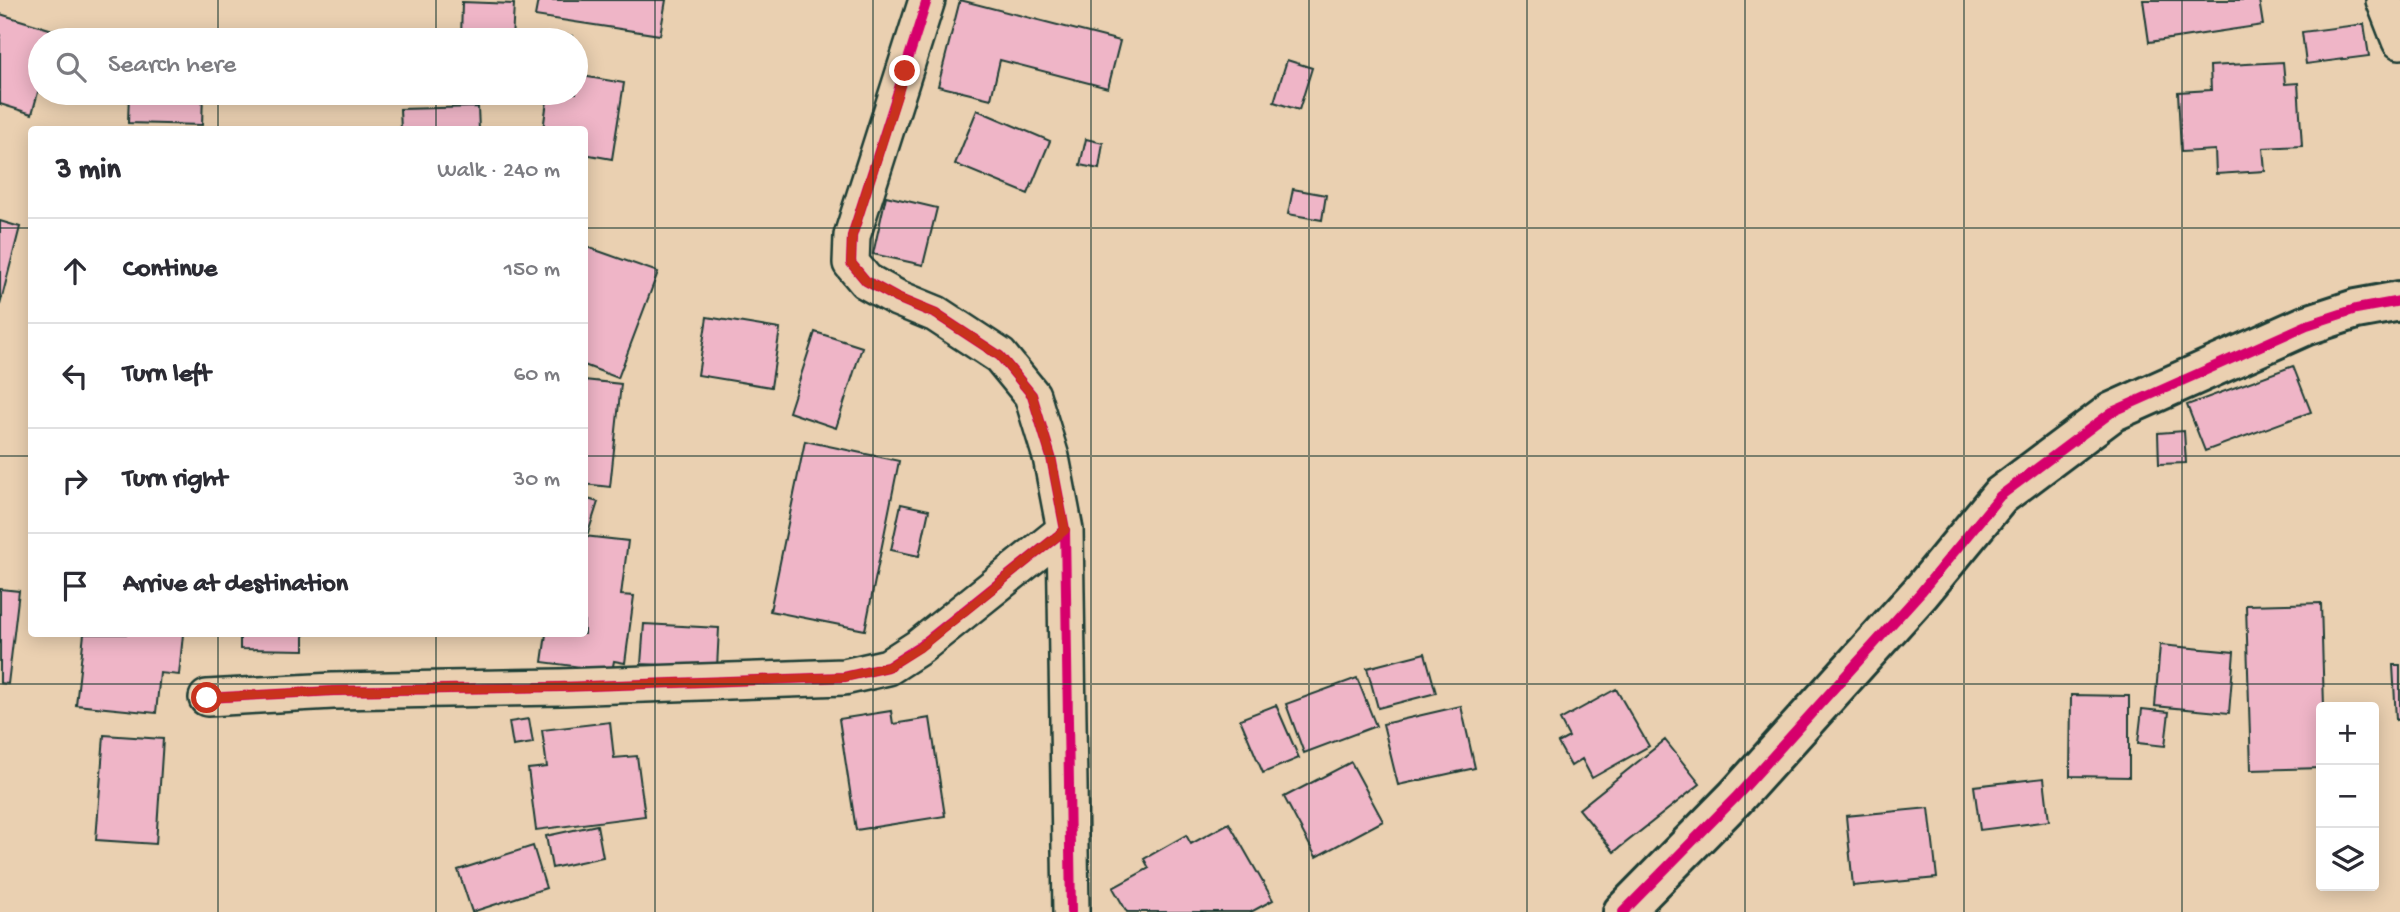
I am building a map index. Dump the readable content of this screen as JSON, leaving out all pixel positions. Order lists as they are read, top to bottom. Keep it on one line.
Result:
{"page":{"search":"Search here","heading":["3 min","Walk · 240 m"],"list":[["Continue","150 m"],["Turn left","60 m"],["Turn right","30 m"],"Arrive at destination"],"map_buttons":["+","−"]}}
